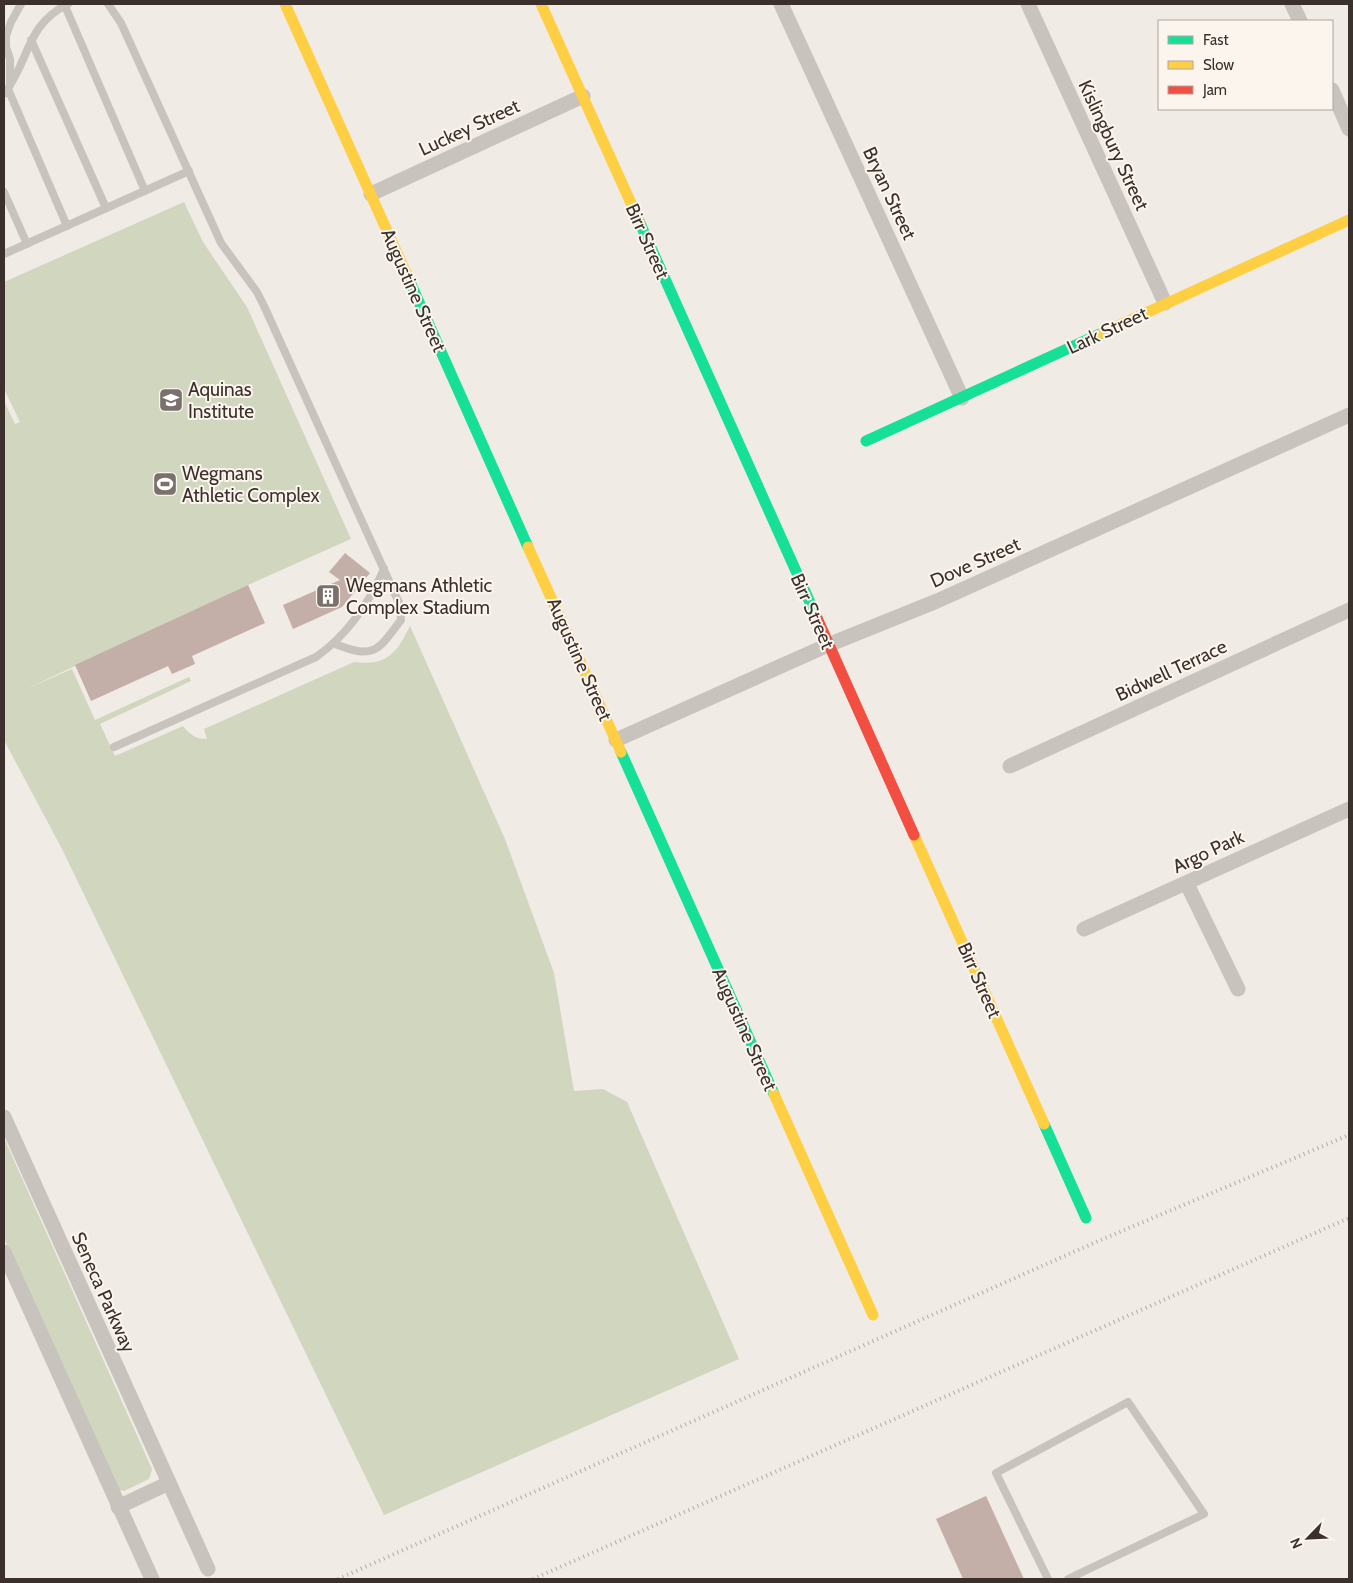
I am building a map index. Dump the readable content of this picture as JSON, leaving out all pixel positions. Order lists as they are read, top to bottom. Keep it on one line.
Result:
{"streets":{"street":["Luckey Street","Kislingbury Street","Bryan Street","Birr Street","Augustine Street","Lark Street","Dove Street","Bidwell Terrace","Argo Park","Seneca Parkway"]},"crossings":[["Luckey Street","Birr Street"],["Luckey Street","Augustine Street"],["Kislingbury Street","Lark Street"],["Bryan Street","Lark Street"],["Birr Street","Dove Street"],["Augustine Street","Dove Street"]],"places":{"school or university":["Aquinas Institute"],"sports":["Wegmans Athletic Complex"],"building":["Wegmans Athletic Complex Stadium"]},"legend":["Fast","Slow","Jam"],"north":"bottom left"}
